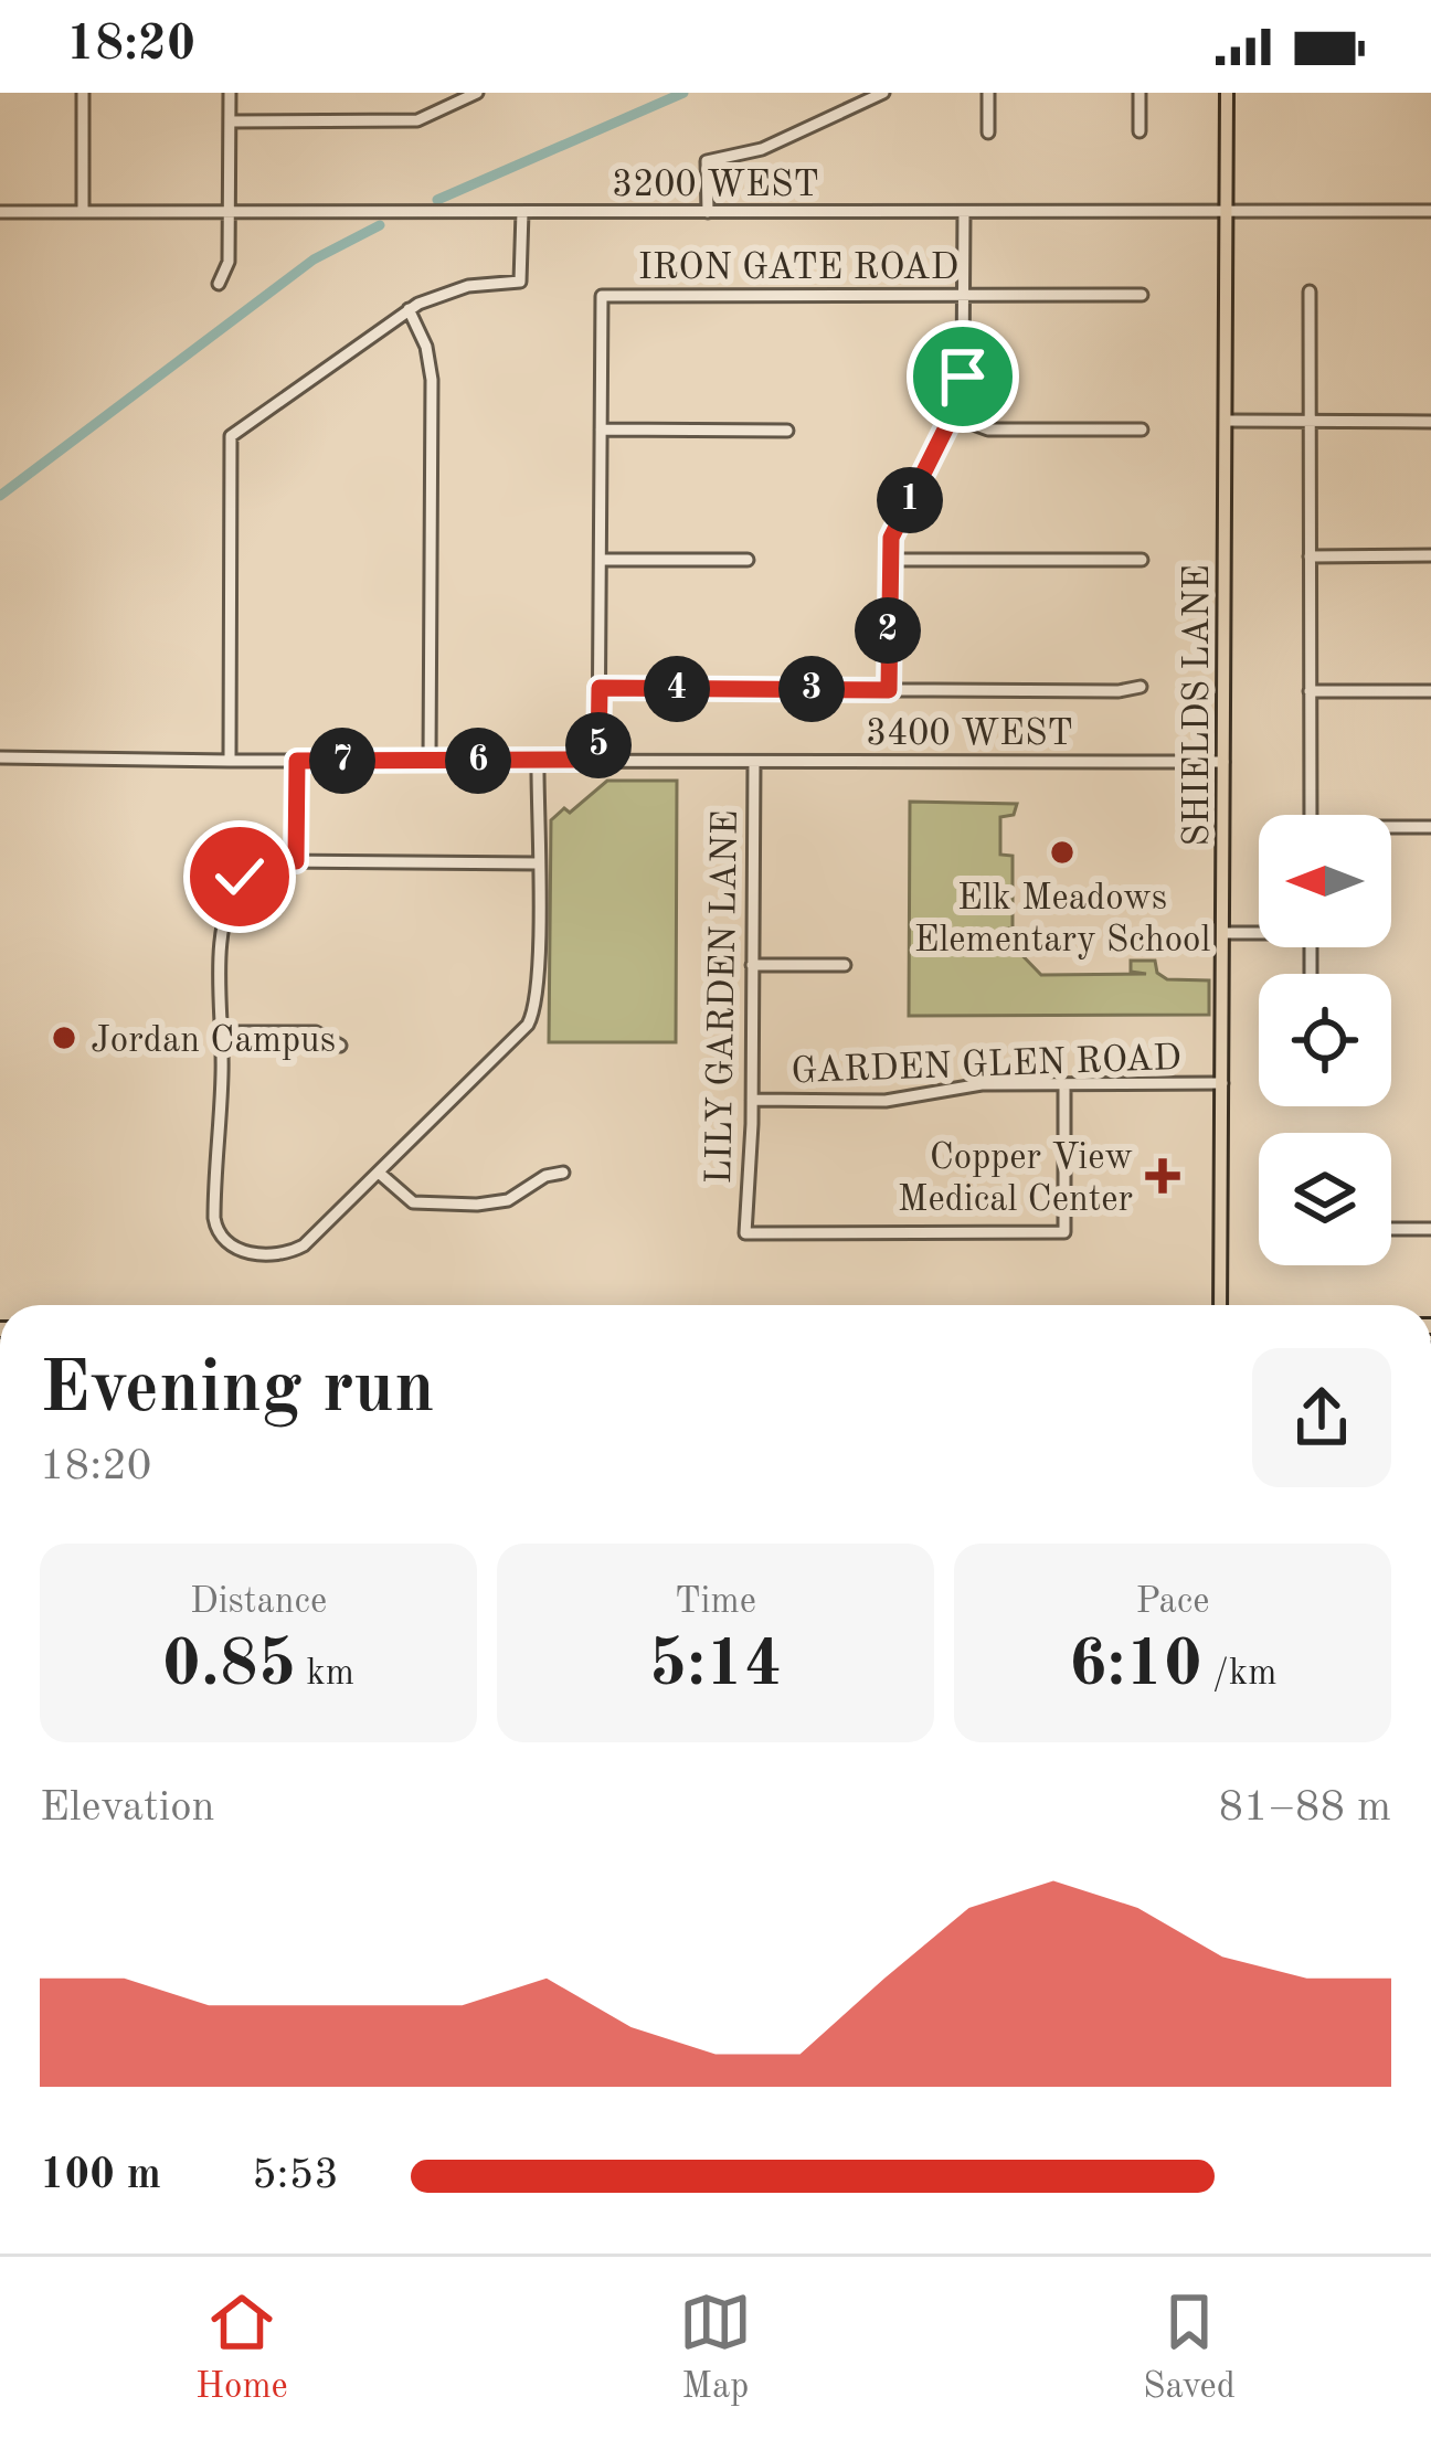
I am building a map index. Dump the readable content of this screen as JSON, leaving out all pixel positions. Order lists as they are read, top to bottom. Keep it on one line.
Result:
{"streets":{"main road":["SHIELDS LANE"],"street":["3200 WEST","IRON GATE ROAD","3400 WEST","LILY GARDEN LANE","GARDEN GLEN ROAD"]},"crossings":[["3200 WEST","SHIELDS LANE"],["IRON GATE ROAD","3400 WEST"],["SHIELDS LANE","3400 WEST"],["SHIELDS LANE","GARDEN GLEN ROAD"],["3400 WEST","LILY GARDEN LANE"],["LILY GARDEN LANE","GARDEN GLEN ROAD"]],"places":{"other":["Elk Meadows Elementary School","Jordan Campus"],"health":["Copper View Medical Center"]},"north":"left","page":{"status":"18:20","pins":["1","2","3","4","5","6","7"],"heading":["Evening run","18:20"],"stats":[["Distance","0.85 km"],["Time","5:14"],["Pace","6:10 /km"]],"chart":["Elevation","81–88 m"],"list":[{"name":"100 m","note":"5:53"}],"tabs":["Home","Map","Saved"]}}
